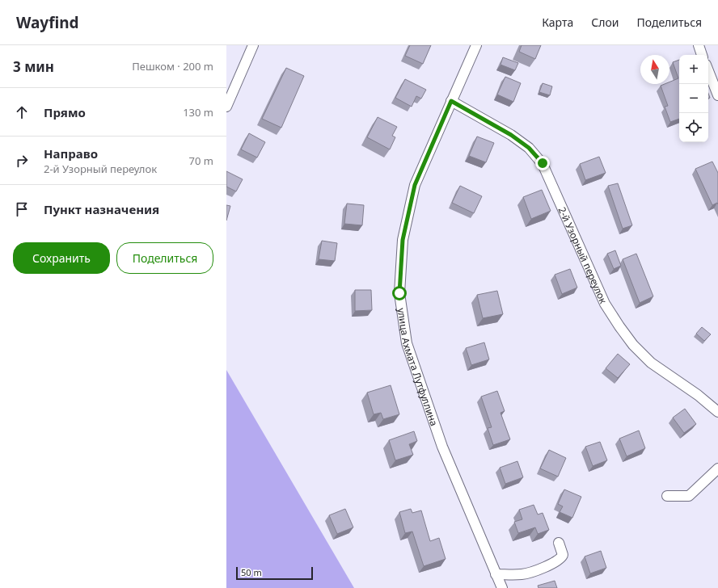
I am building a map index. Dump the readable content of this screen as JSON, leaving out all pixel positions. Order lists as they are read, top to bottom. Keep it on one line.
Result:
{"streets":{"street":["2-й Узорный переулок","улица Ахмата Лутфуллина"]},"crossings":[["2-й Узорный переулок","улица Ахмата Лутфуллина"]],"scale_bar":"50 m","north":"top","page":{"header":"Wayfind","nav":["Карта","Слои","Поделиться"],"heading":["3 мин","Пешком · 200 m"],"map_buttons":["+","−"],"list":[["Прямо","130 m"],["Направо","2-й Узорный переулок","70 m"],"Пункт назначения"],"buttons":["Сохранить","Поделиться"],"scale":"50 m"}}
